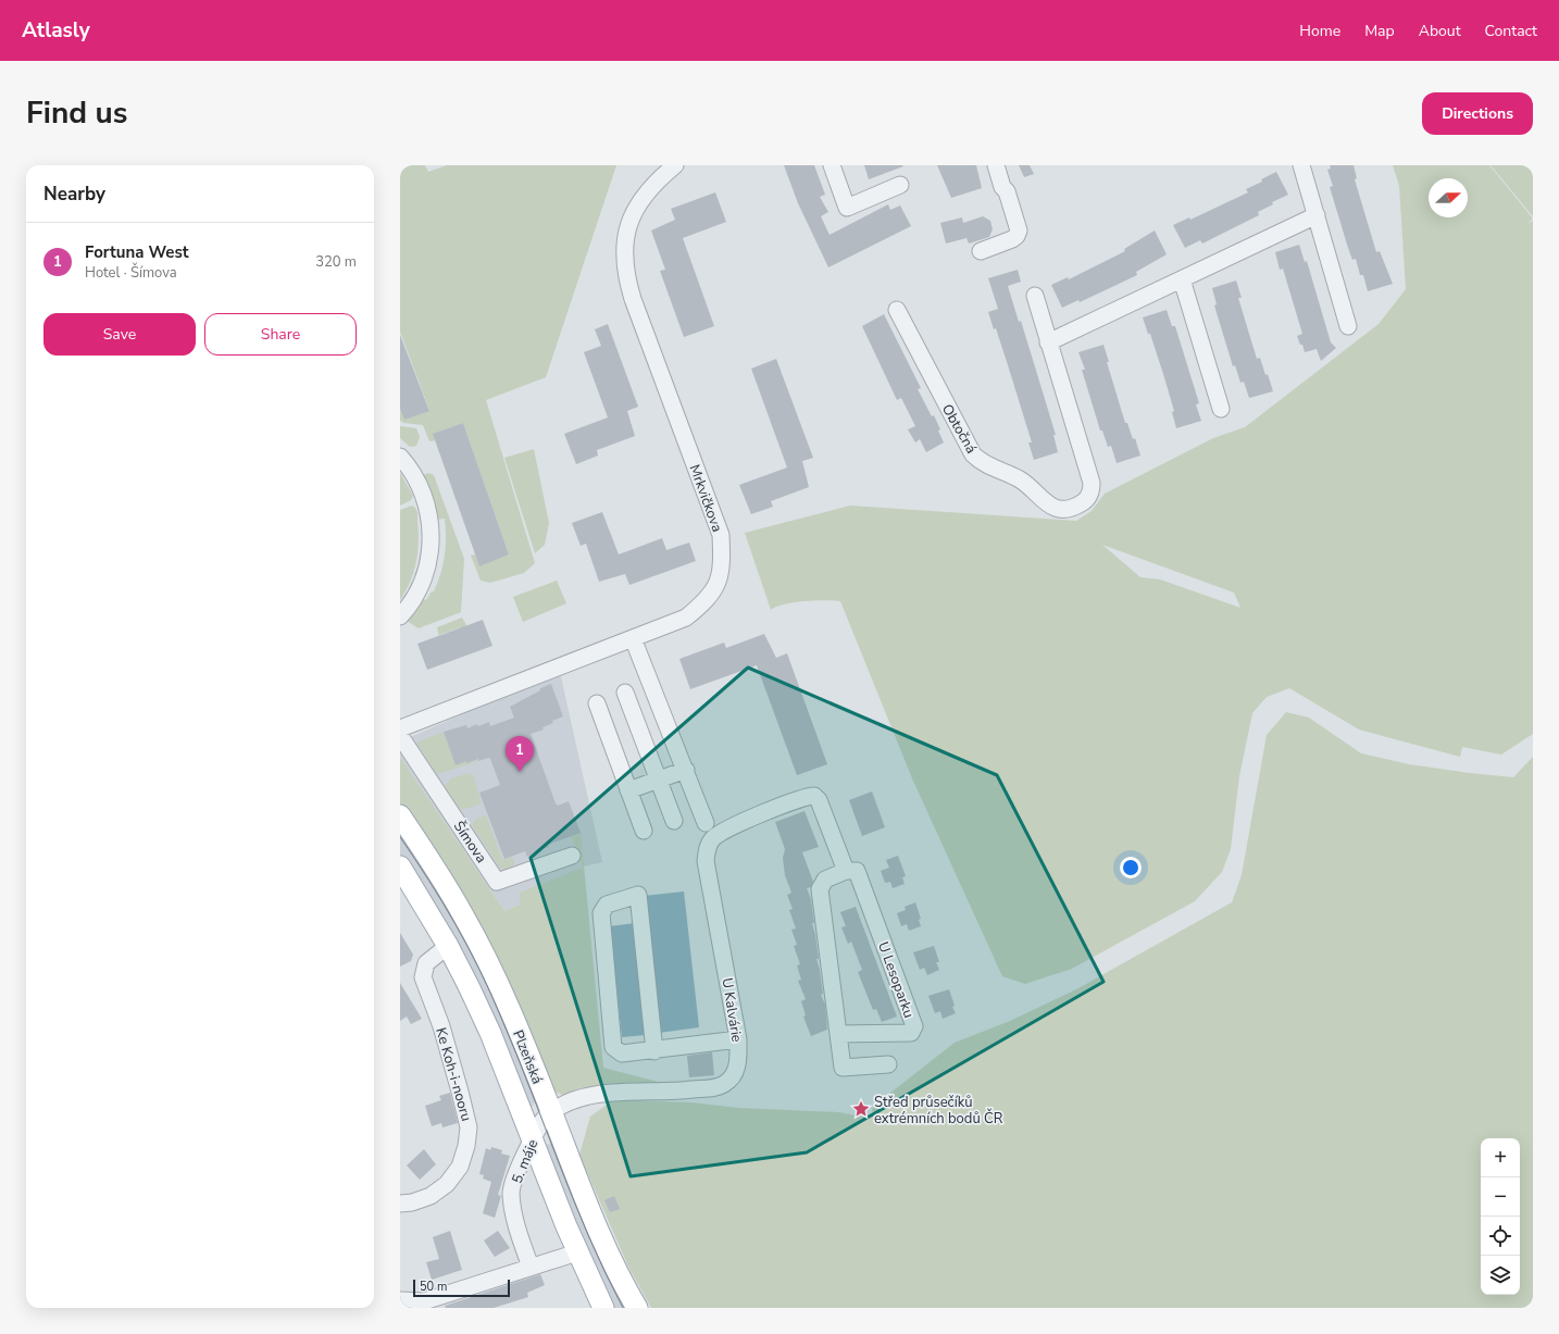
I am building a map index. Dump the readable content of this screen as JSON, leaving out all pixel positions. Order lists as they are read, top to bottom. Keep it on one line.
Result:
{"streets":{"main road":["Plzeňská"],"street":["Obtočná","Mrkvičkova","Šímova","U Lesoparku","U Kalvárie","Ke Koh-i-nooru","5. máje"]},"crossings":[["U Lesoparku","U Kalvárie"],["U Kalvárie","Plzeňská"],["U Kalvárie","5. máje"],["Plzeňská","Ke Koh-i-nooru"],["Plzeňská","5. máje"]],"places":{"place":["Střed průsečíků extrémních bodů ČR"]},"scale_bar":"50 m","north":"right","page":{"header":"Atlasly","nav":["Home","Map","About","Contact"],"title":"Find us","buttons":["Directions",["Save","Share"]],"heading":"Nearby","list":[{"mark":"1","name":"Fortuna West","note":"Hotel · Šímova","value":"320 m"}],"pins":"1","map_buttons":["+","−"],"scale":"50 m"}}
